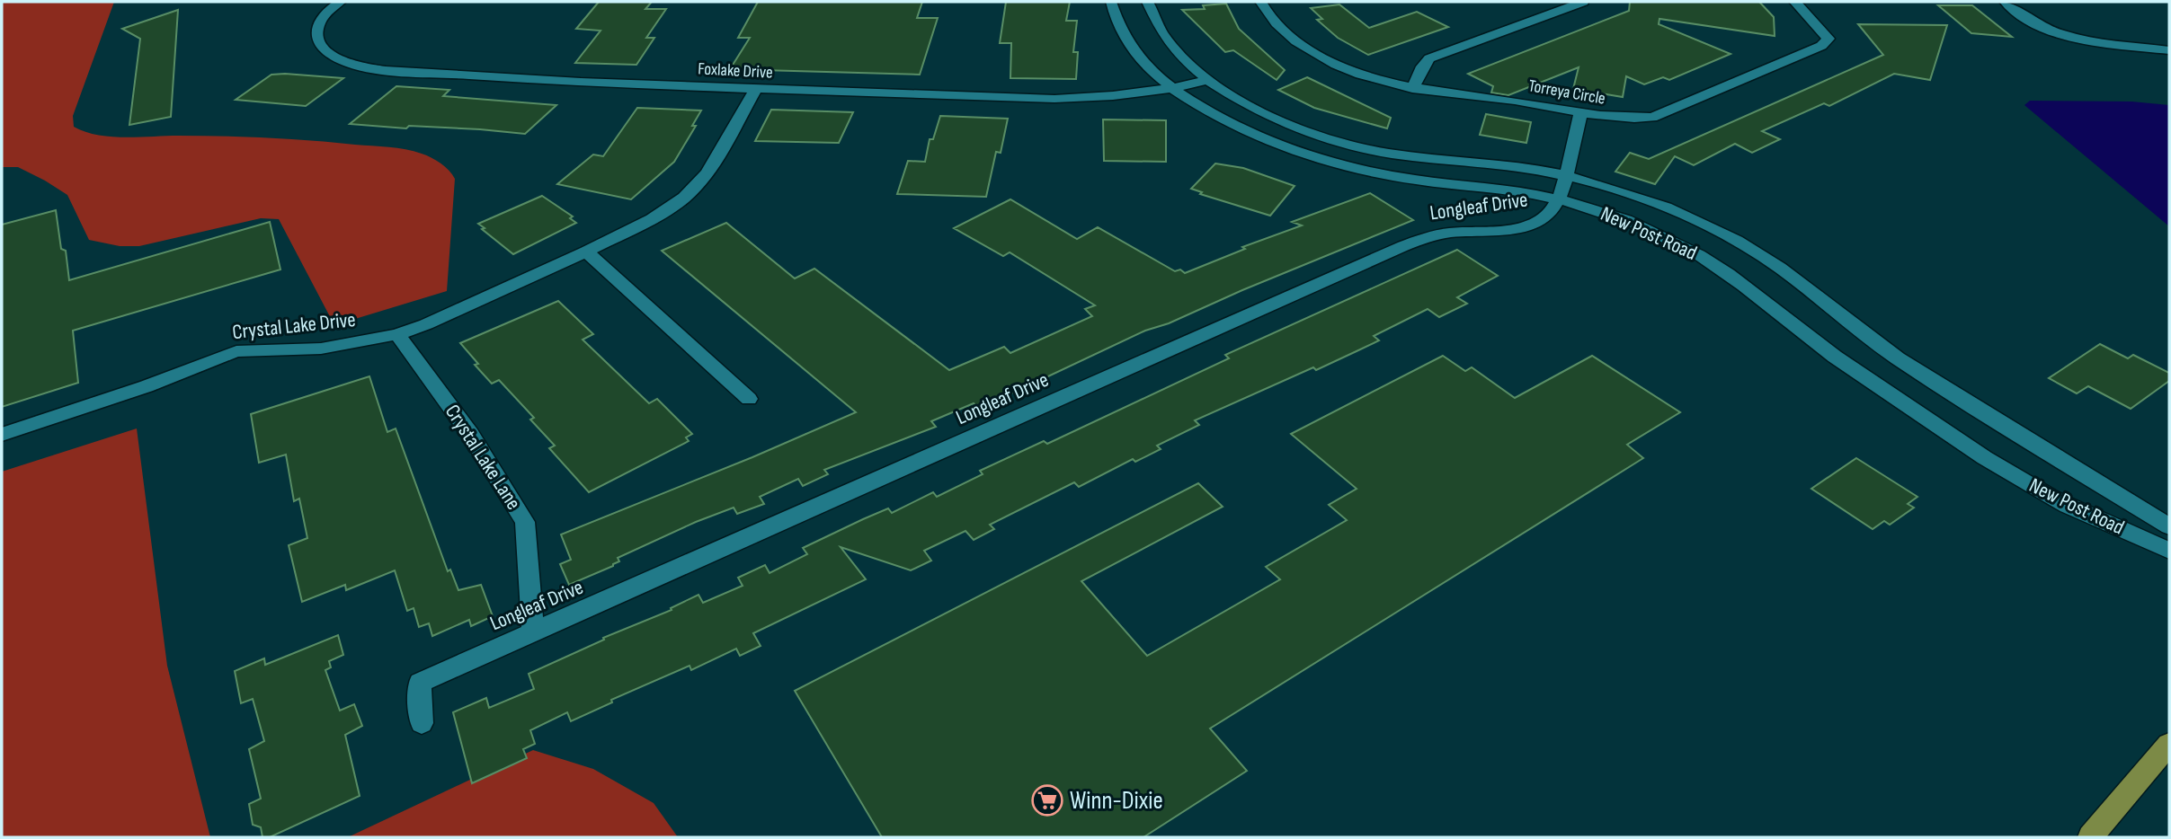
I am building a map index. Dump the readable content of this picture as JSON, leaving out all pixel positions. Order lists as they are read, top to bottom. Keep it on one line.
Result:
{"streets":{"street":["Foxlake Drive","Torreya Circle","Longleaf Drive","New Post Road","Crystal Lake Drive","Crystal Lake Lane"]},"crossings":[["Foxlake Drive","New Post Road"],["Foxlake Drive","Crystal Lake Drive"],["Torreya Circle","Longleaf Drive"],["Longleaf Drive","New Post Road"],["Longleaf Drive","Crystal Lake Lane"],["Crystal Lake Drive","Crystal Lake Lane"]],"places":{"supermarket":["Winn-Dixie"]}}
